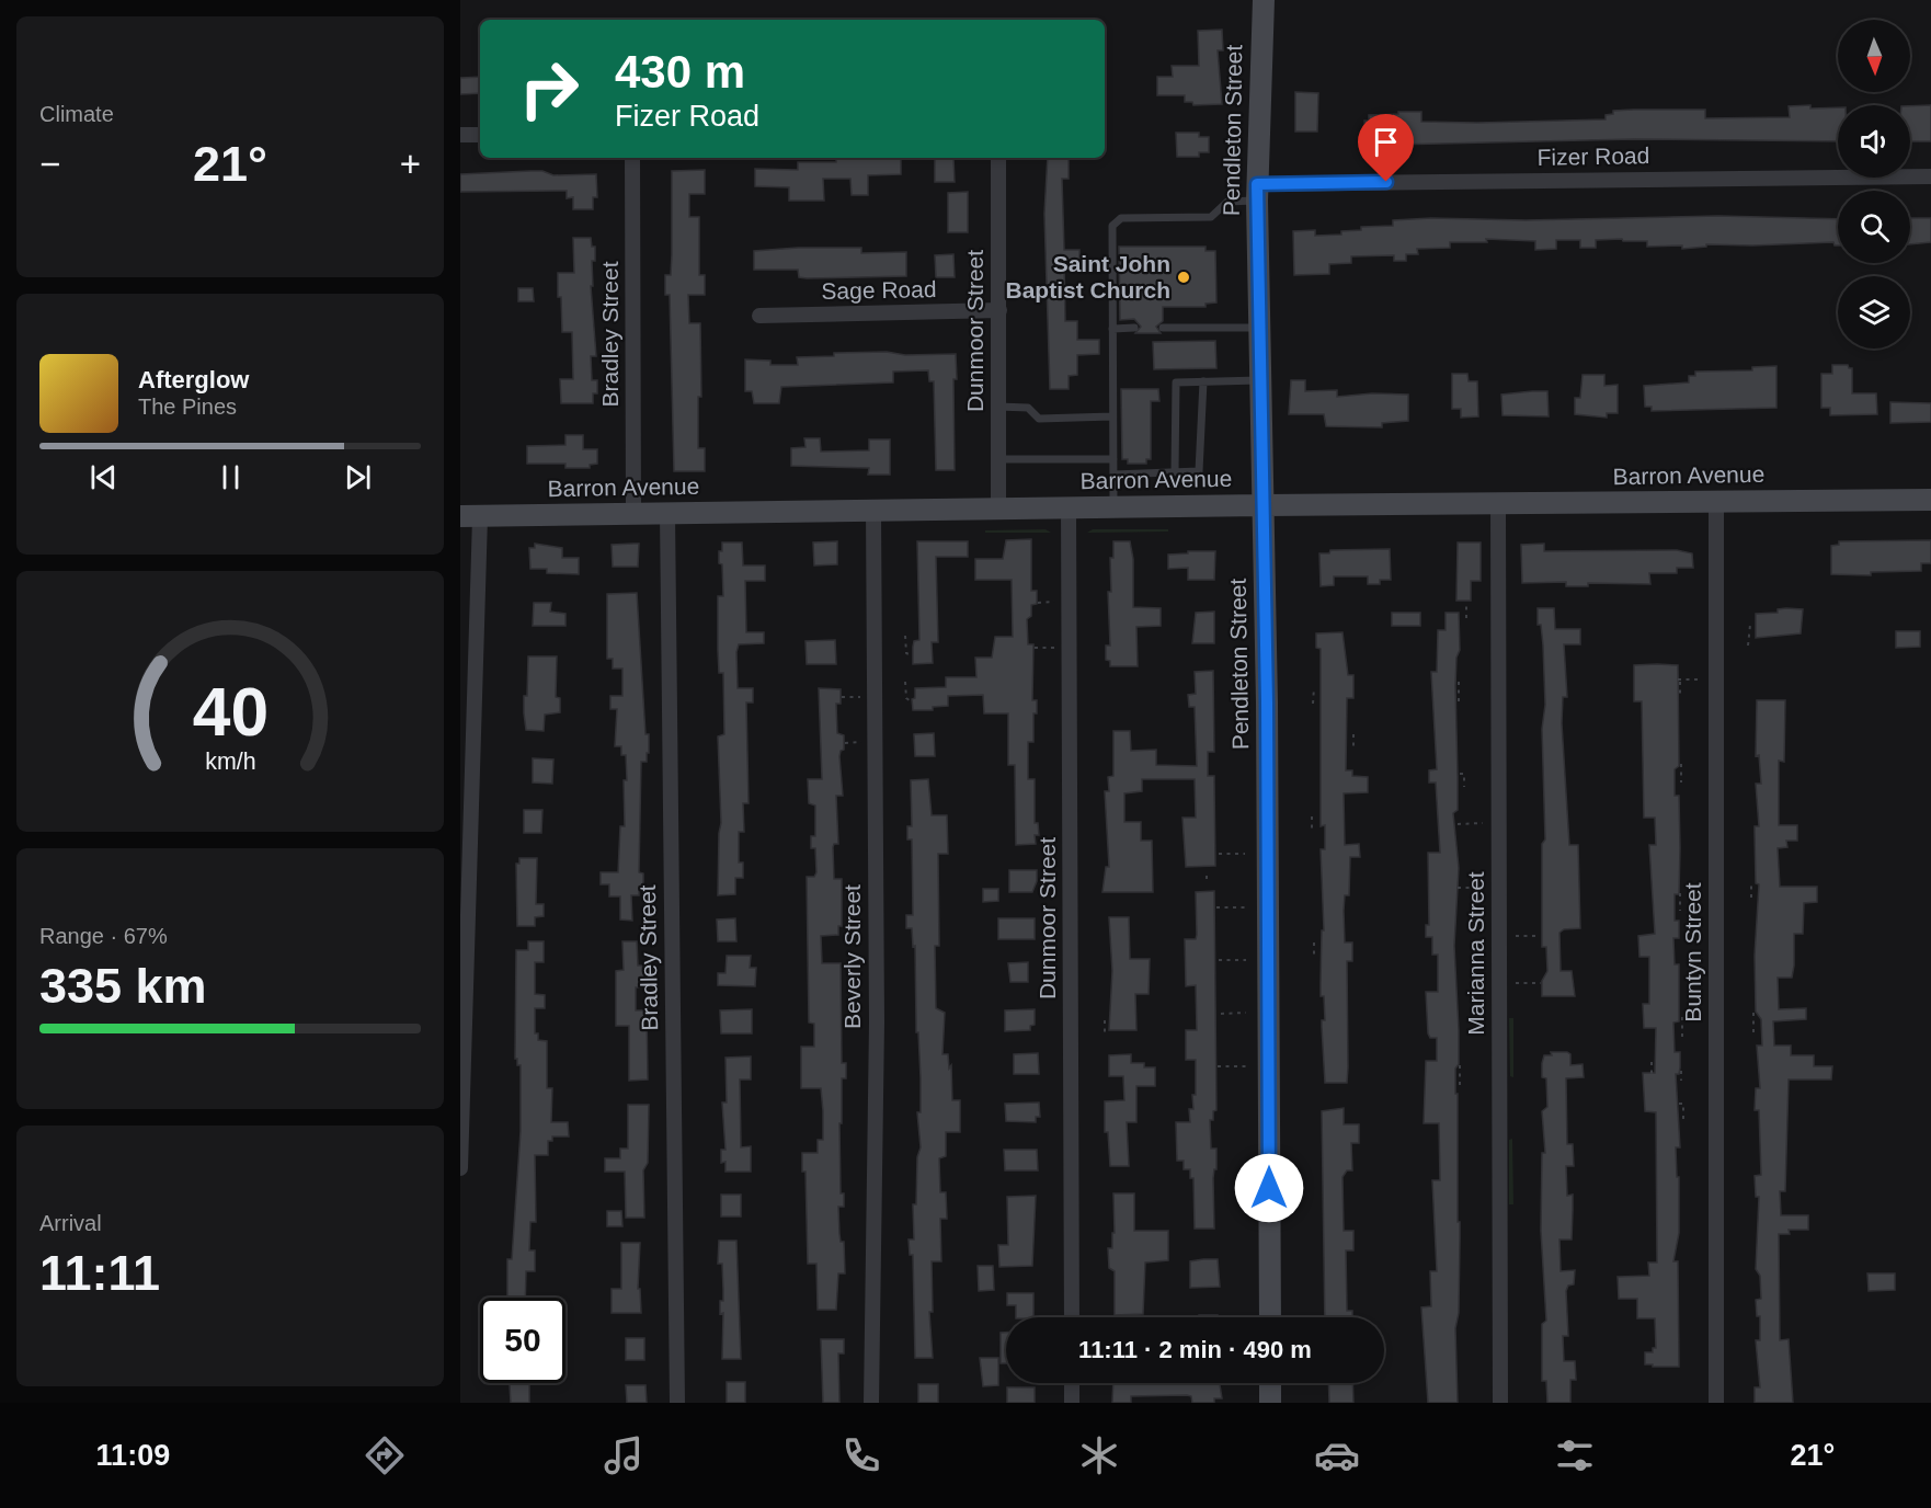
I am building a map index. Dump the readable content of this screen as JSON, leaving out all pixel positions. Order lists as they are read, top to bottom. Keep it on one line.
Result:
{"streets":{"main road":["Pendleton Street","Barron Avenue"],"street":["Fizer Road","Sage Road","Dunmoor Street","Bradley Street","Buntyn Street","Marianna Street","Beverly Street"]},"crossings":[["Pendleton Street","Fizer Road"],["Pendleton Street","Barron Avenue"],["Sage Road","Dunmoor Street"],["Dunmoor Street","Barron Avenue"],["Bradley Street","Barron Avenue"],["Barron Avenue","Buntyn Street"],["Barron Avenue","Marianna Street"],["Barron Avenue","Beverly Street"]],"places":["Saint John Baptist Church"],"north":"bottom","page":{"tile":["Climate",["Range · 67%","335 km"],["Arrival","11:11"]],"turn":["430 m","Fizer Road"],"heat":["−","21°","+"],"song":["Afterglow","The Pines"],"limit":"50","trip":"11:11 · 2 min · 490 m","tabs":["11:09","21°"],"gauge":["40","km/h"]}}
